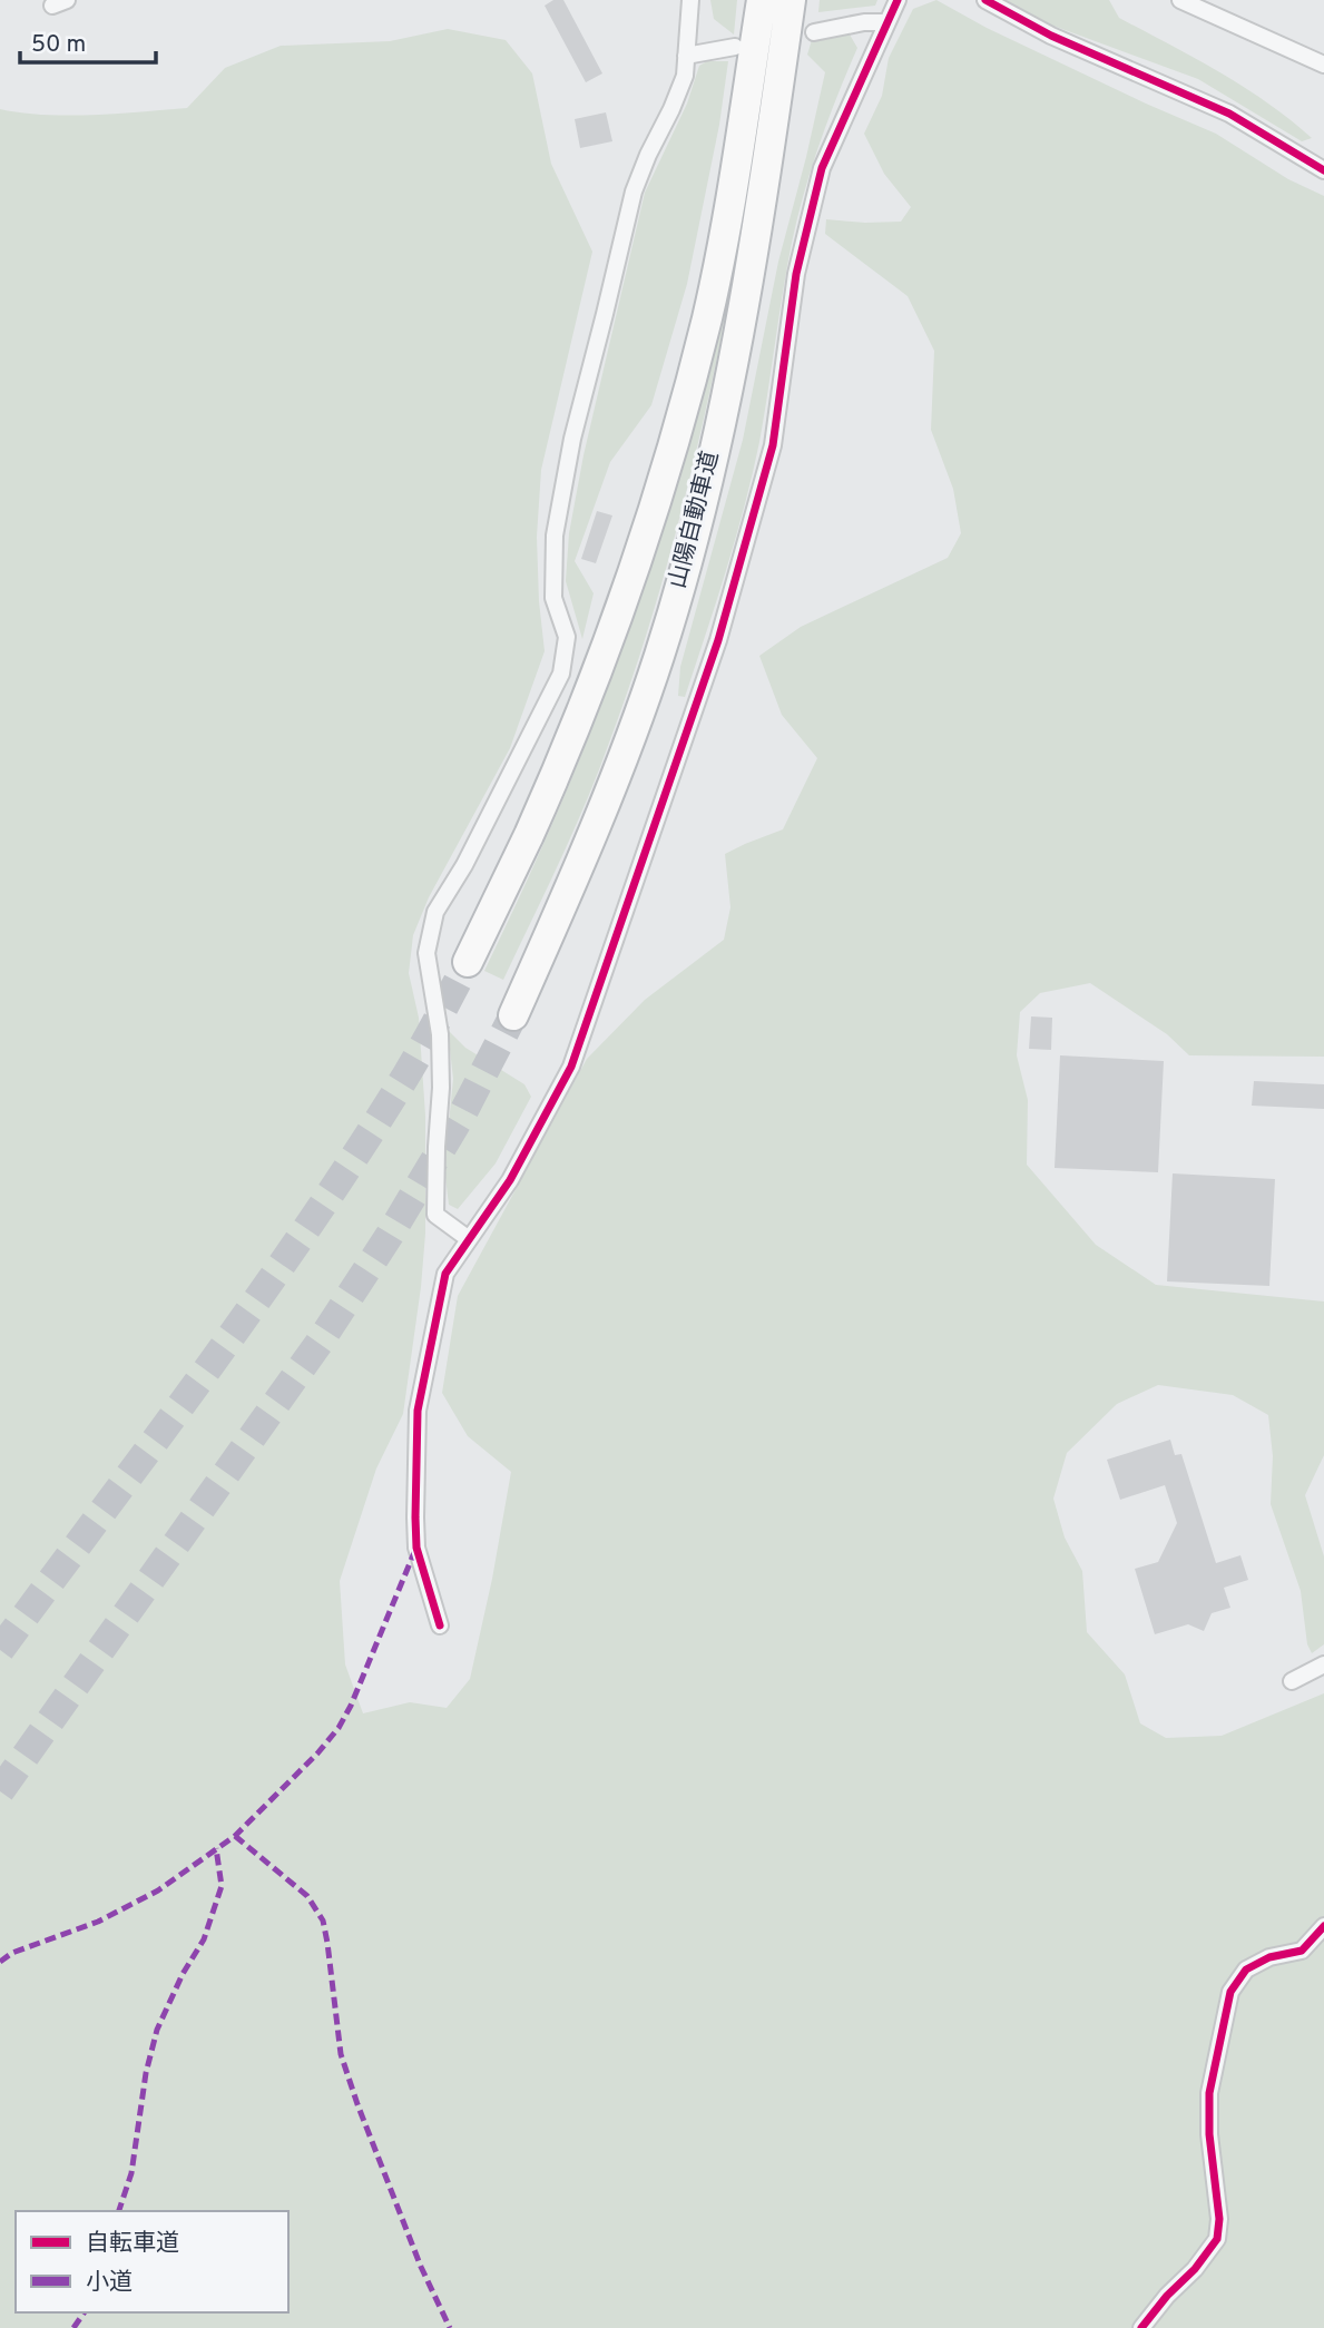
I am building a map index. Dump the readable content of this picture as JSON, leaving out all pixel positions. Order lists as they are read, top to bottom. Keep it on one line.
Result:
{"streets":{"highway":["山陽自動車道"]},"legend":["自転車道","小道"],"scale_bar":"50 m"}
